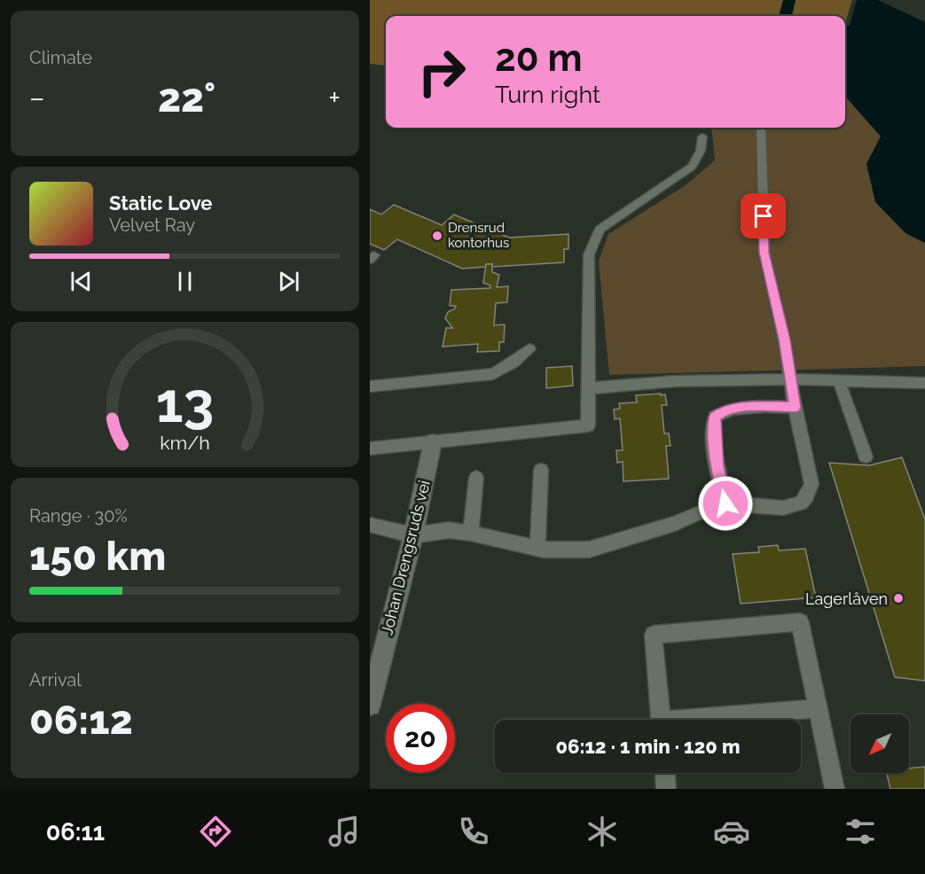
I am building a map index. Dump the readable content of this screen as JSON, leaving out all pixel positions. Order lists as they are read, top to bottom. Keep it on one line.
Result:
{"streets":{"street":["Johan Drengsruds vei"]},"places":["Drensrud kontorhus","Lagerlåven"],"north":"bottom left","page":{"tile":["Climate",["Range · 30%","150 km"],["Arrival","06:12"]],"turn":["20 m","Turn right"],"heat":["−","22°","+"],"song":["Static Love","Velvet Ray"],"limit":"20","trip":"06:12 · 1 min · 120 m","tabs":"06:11","gauge":["13","km/h"]}}
